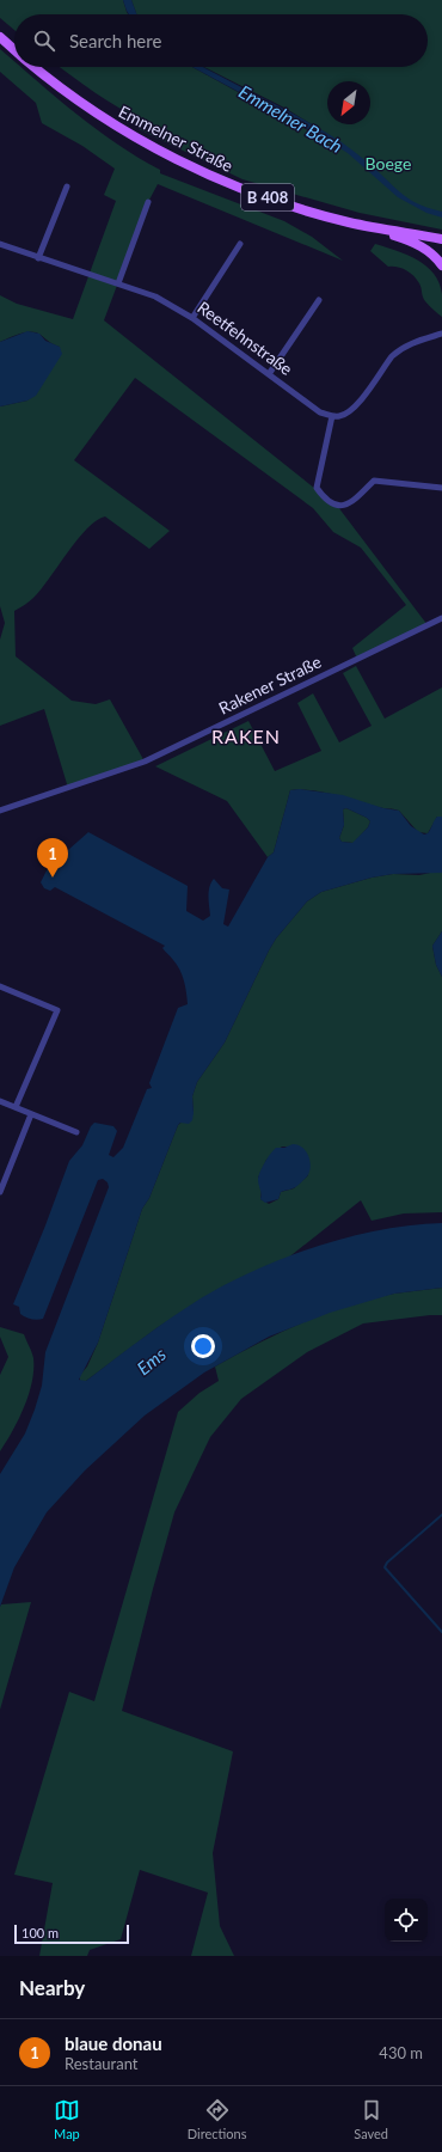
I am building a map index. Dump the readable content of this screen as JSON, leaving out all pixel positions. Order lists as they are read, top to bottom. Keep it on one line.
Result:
{"streets":{"main road":["Emmelner Straße","B 408"],"street":["Reetfehnstraße","Rakener Straße"]},"districts":["RAKEN"],"water":["Emmelner Bach","Ems"],"parks":["Boege"],"scale_bar":"100 m","north":"bottom left","page":{"search":"Search here","pins":"1","scale":"100 m","heading":"Nearby","list":[{"mark":"1","name":"blaue donau","note":"Restaurant","value":"430 m"}],"nav":["Map","Directions","Saved"]}}
